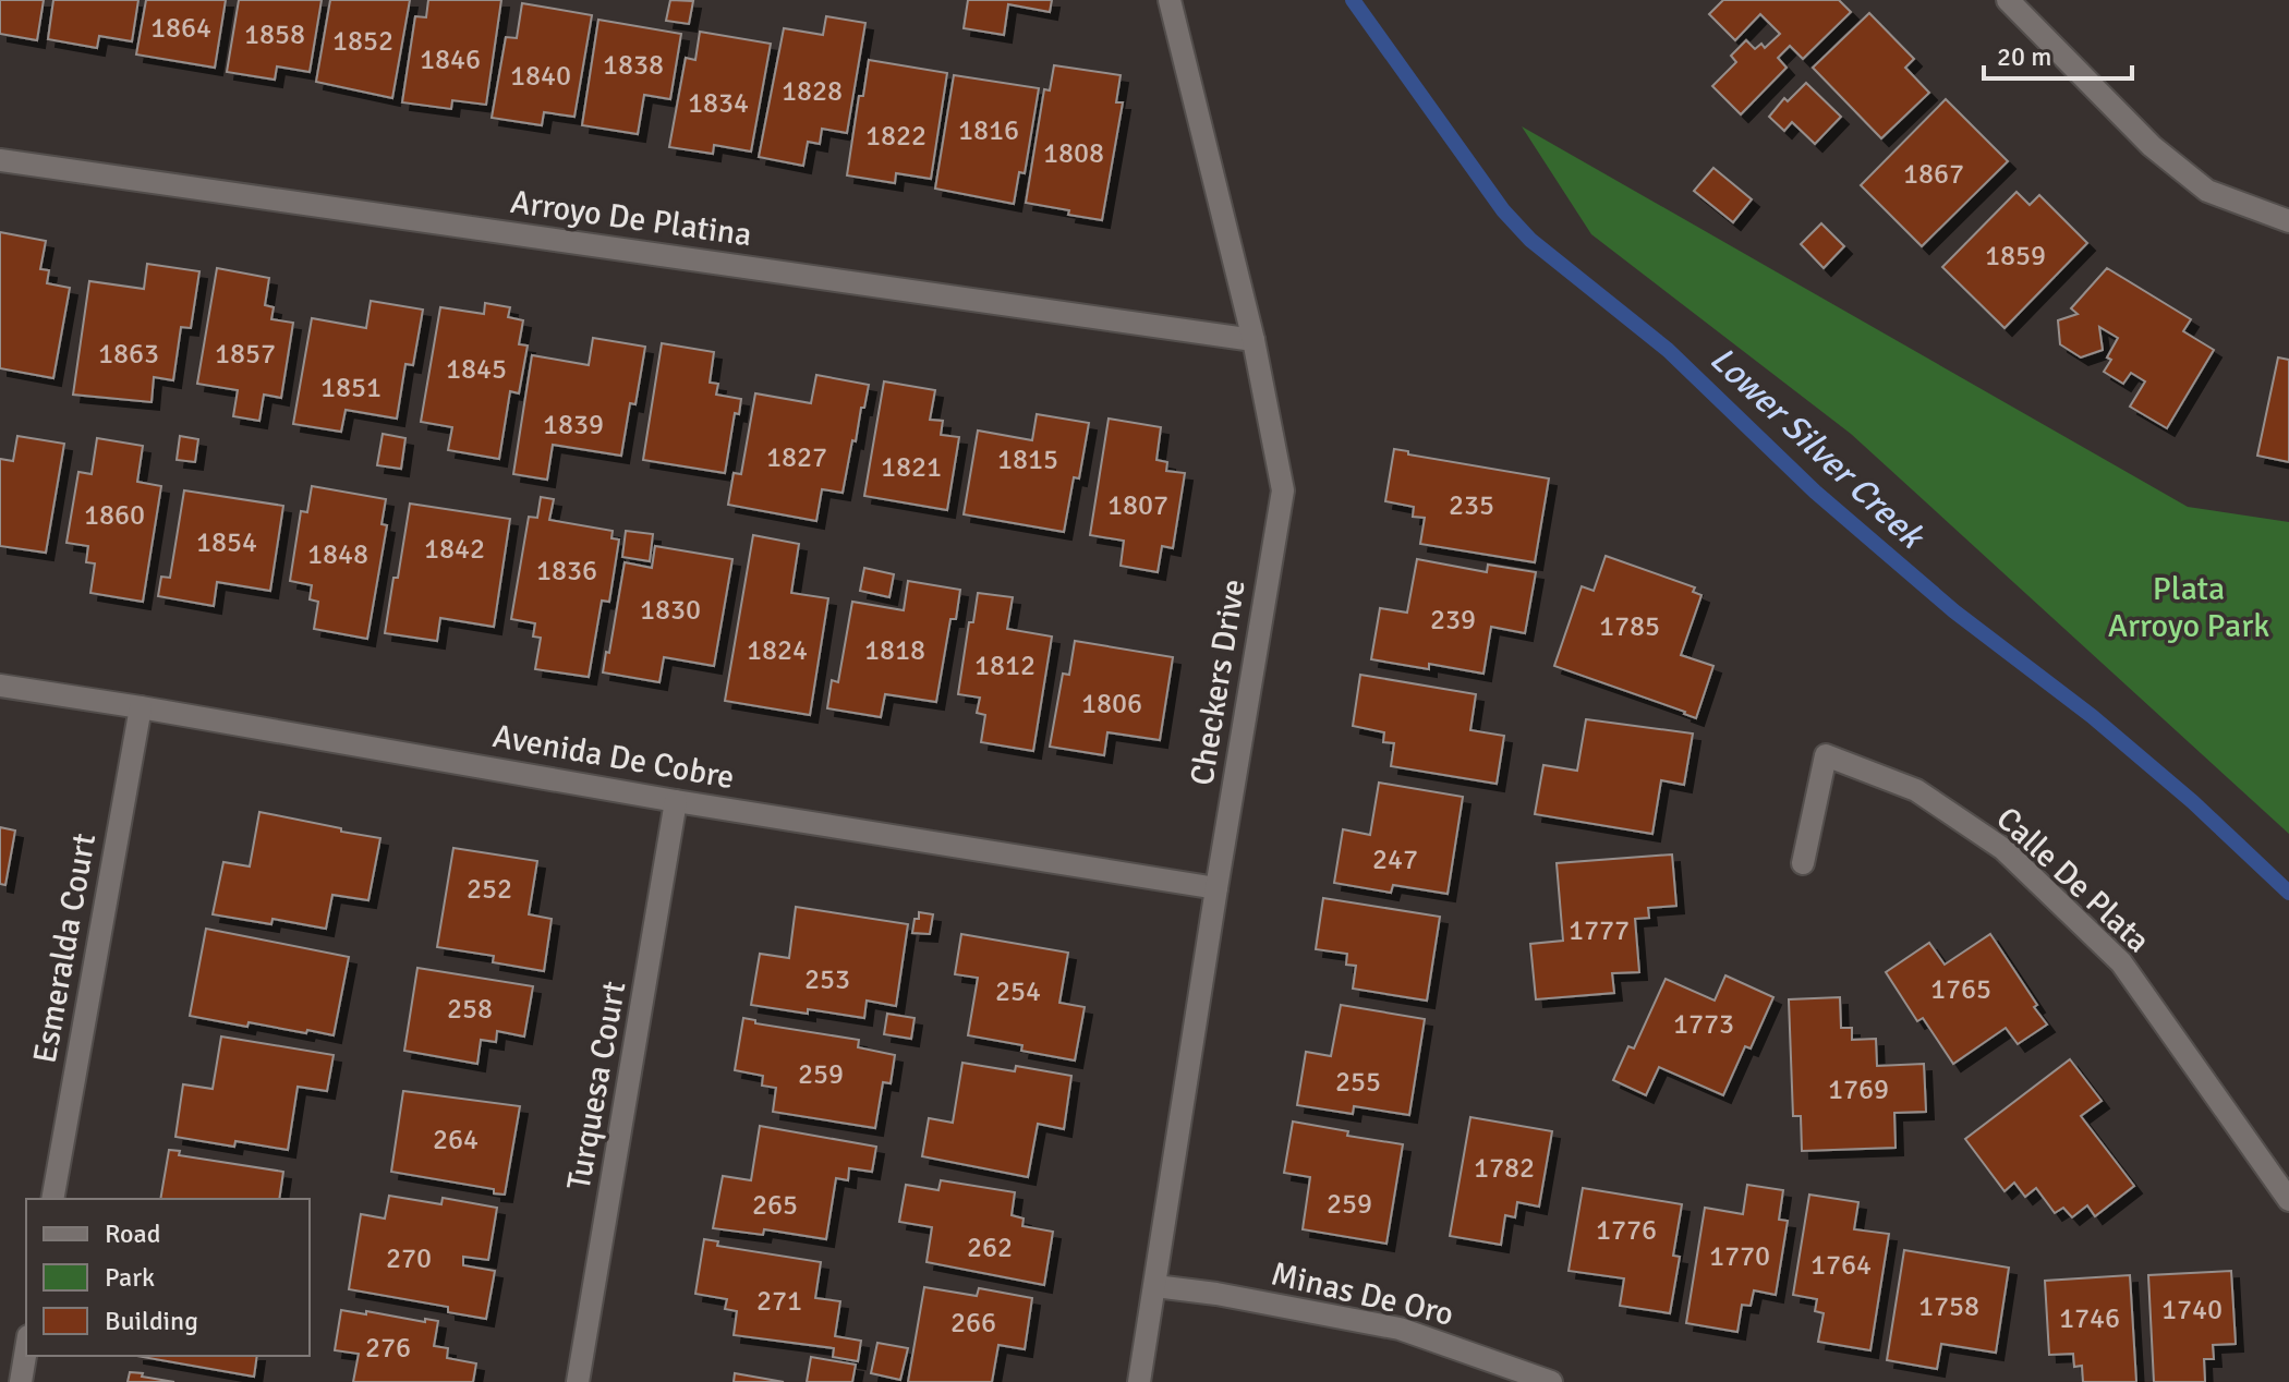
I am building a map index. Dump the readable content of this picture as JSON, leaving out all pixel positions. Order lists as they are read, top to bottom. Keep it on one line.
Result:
{"streets":{"street":["Arroyo De Platina","Checkers Drive","Avenida De Cobre","Calle De Plata","Esmeralda Court","Turquesa Court","Minas De Oro"]},"crossings":[["Arroyo De Platina","Checkers Drive"],["Checkers Drive","Avenida De Cobre"],["Checkers Drive","Minas De Oro"],["Avenida De Cobre","Esmeralda Court"],["Avenida De Cobre","Turquesa Court"]],"water":["Lower Silver Creek"],"parks":["Plata Arroyo Park"],"house_numbers":["1864","1858","1852","1846","1838","1840","1828","1834","1816","1822","1808","1867","1859","1863","1857","1845","1851","1839","1827","1815","1821","1807","235","1860","1854","1842","1848","1836","1830","239","1785","1824","1818","1812","1806","247","252","1777","253","1765","254","258","1773","259","255","1769","264","1782","259","265","1776","262","1770","270","1764","271","1758","1740","1746","266","276"],"legend":["Road","Park","Building"],"scale_bar":"20 m"}
